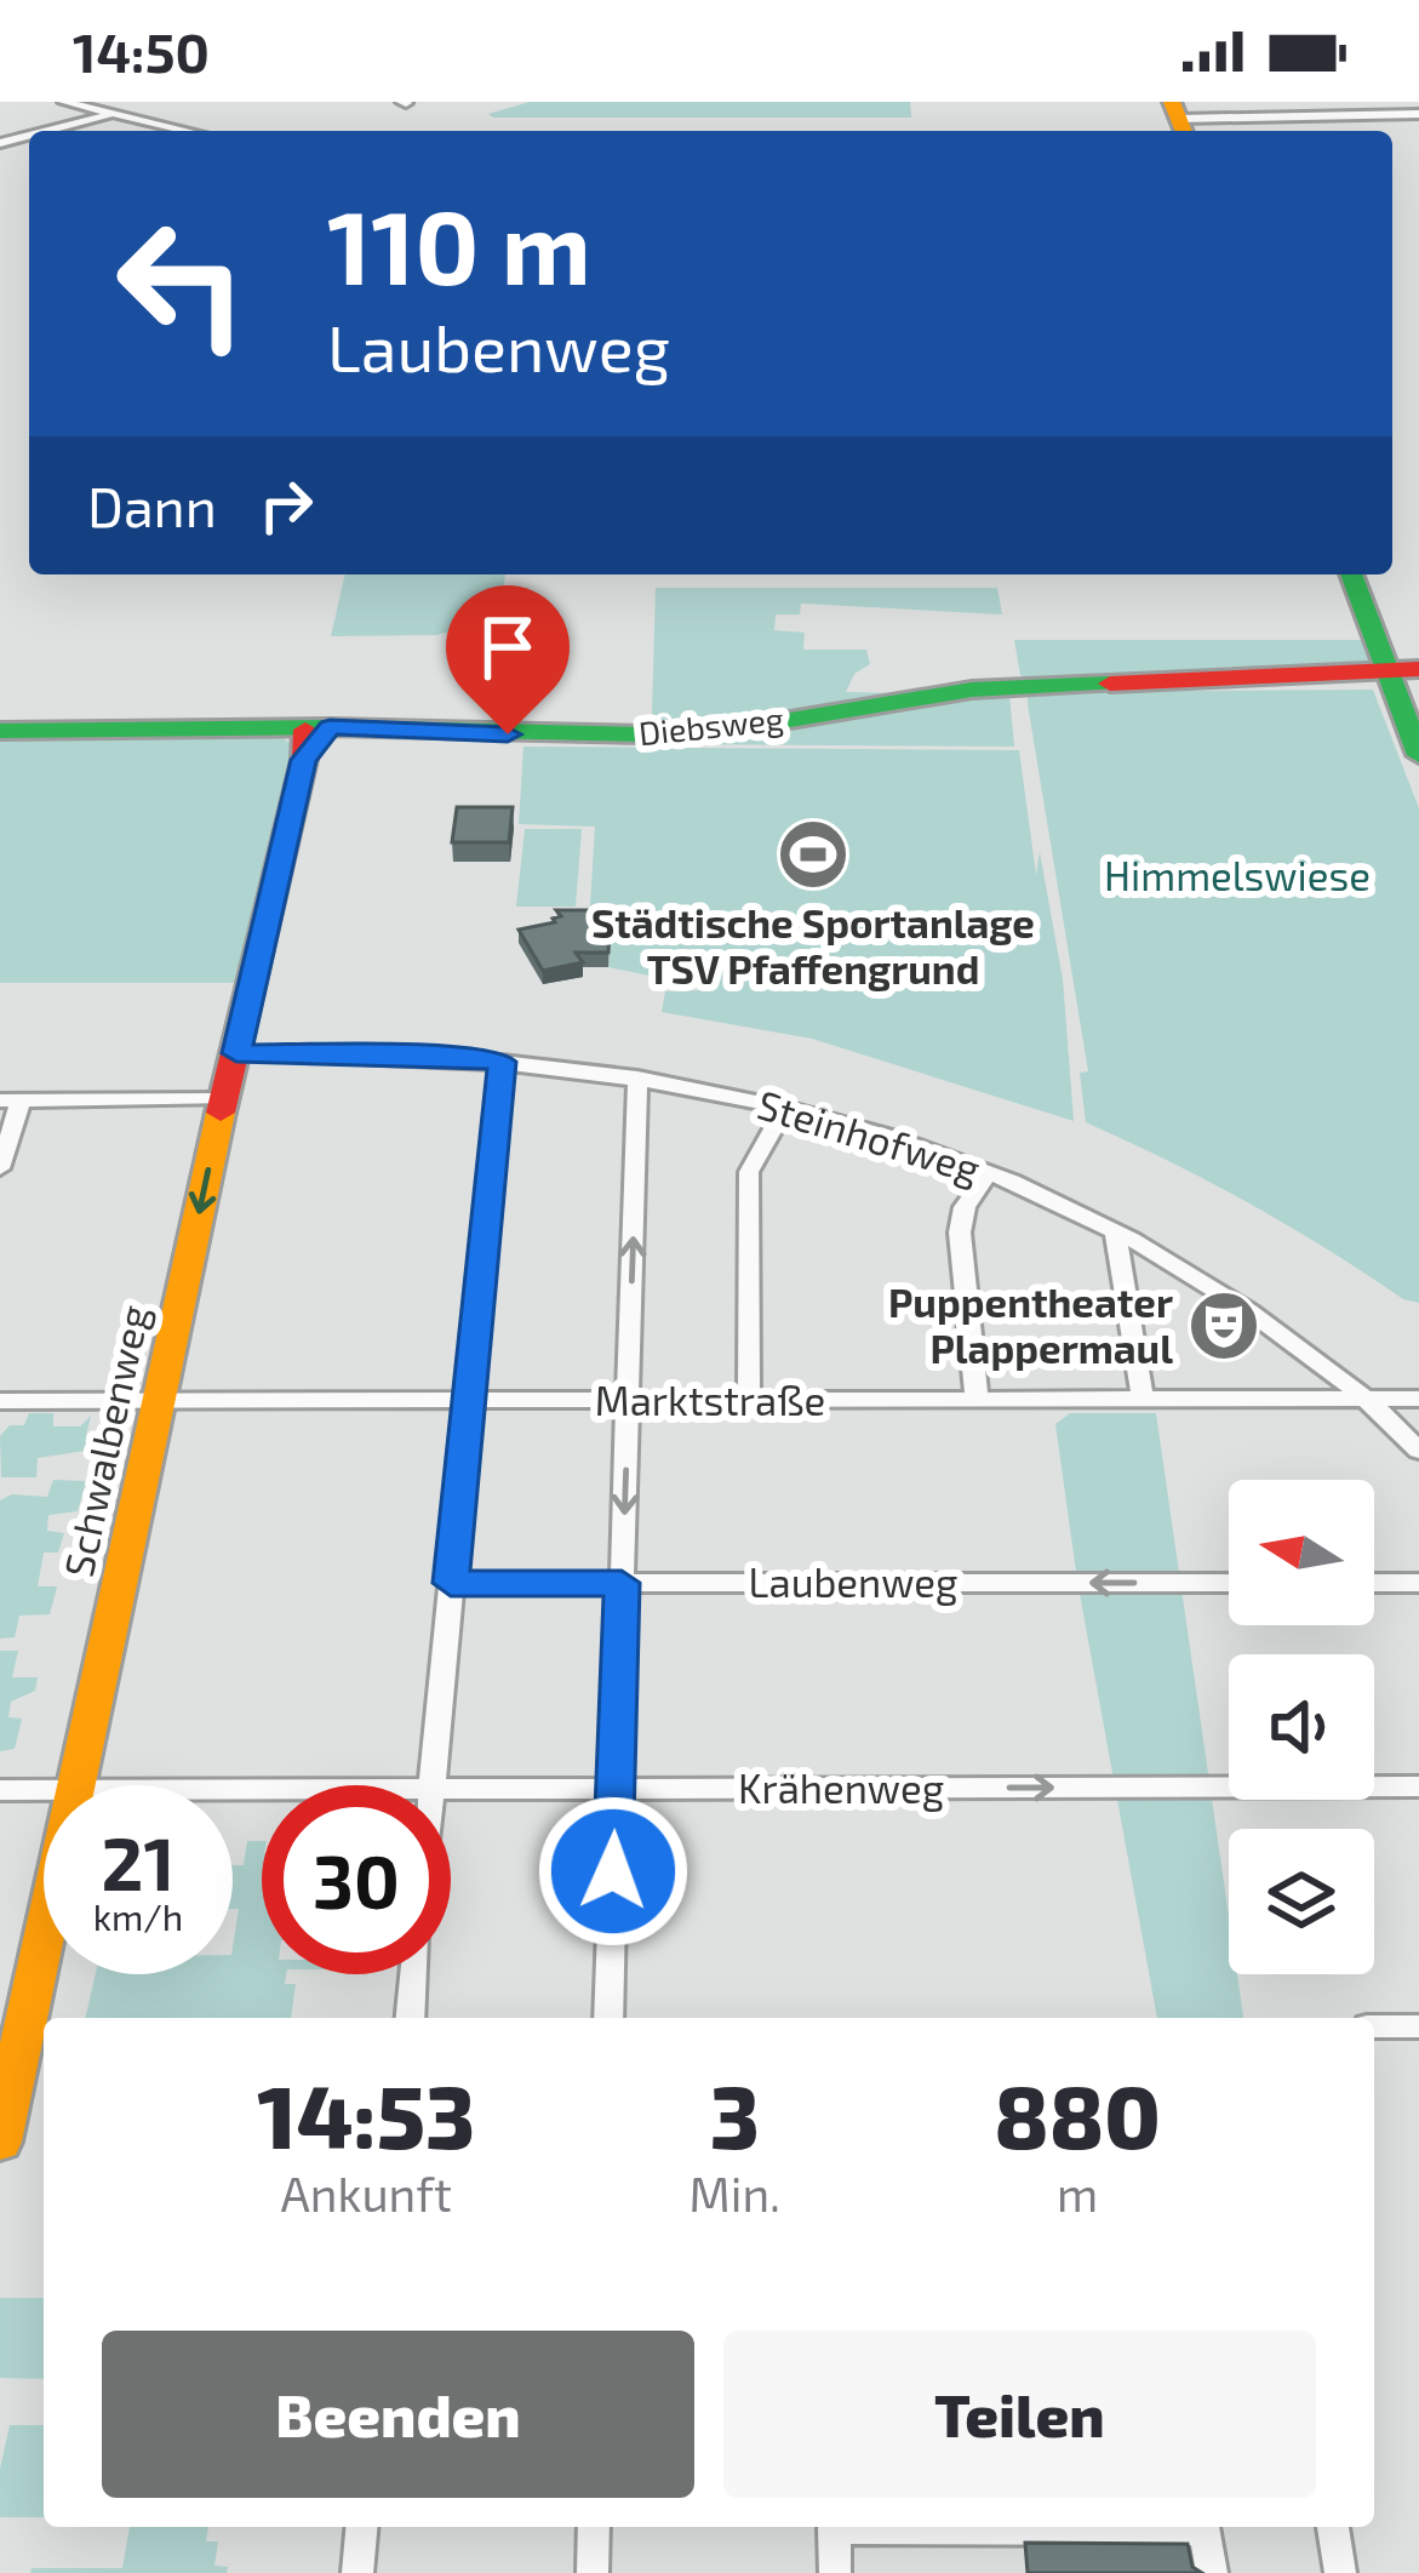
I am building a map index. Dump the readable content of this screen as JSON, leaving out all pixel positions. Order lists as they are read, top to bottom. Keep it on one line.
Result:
{"streets":{"street":["Diebsweg","Steinhofweg","Marktstraße","Schwalbenweg","Laubenweg","Krähenweg"]},"crossings":[["Diebsweg","Schwalbenweg"],["Steinhofweg","Marktstraße"],["Steinhofweg","Schwalbenweg"],["Marktstraße","Schwalbenweg"]],"one_way":["Laubenweg","Krähenweg"],"parks":["Himmelswiese"],"places":{"sports":["Städtische Sportanlage TSV Pfaffengrund"],"theatre":["Puppentheater Plappermaul"]},"north":"left","page":{"status":"14:50","turn":["110 m","Laubenweg"],"then":"Dann","speed":"21 km/h","limit":"30","eta":["14:53","Ankunft","3","Min.","880","m"],"buttons":["Beenden","Teilen"]}}
